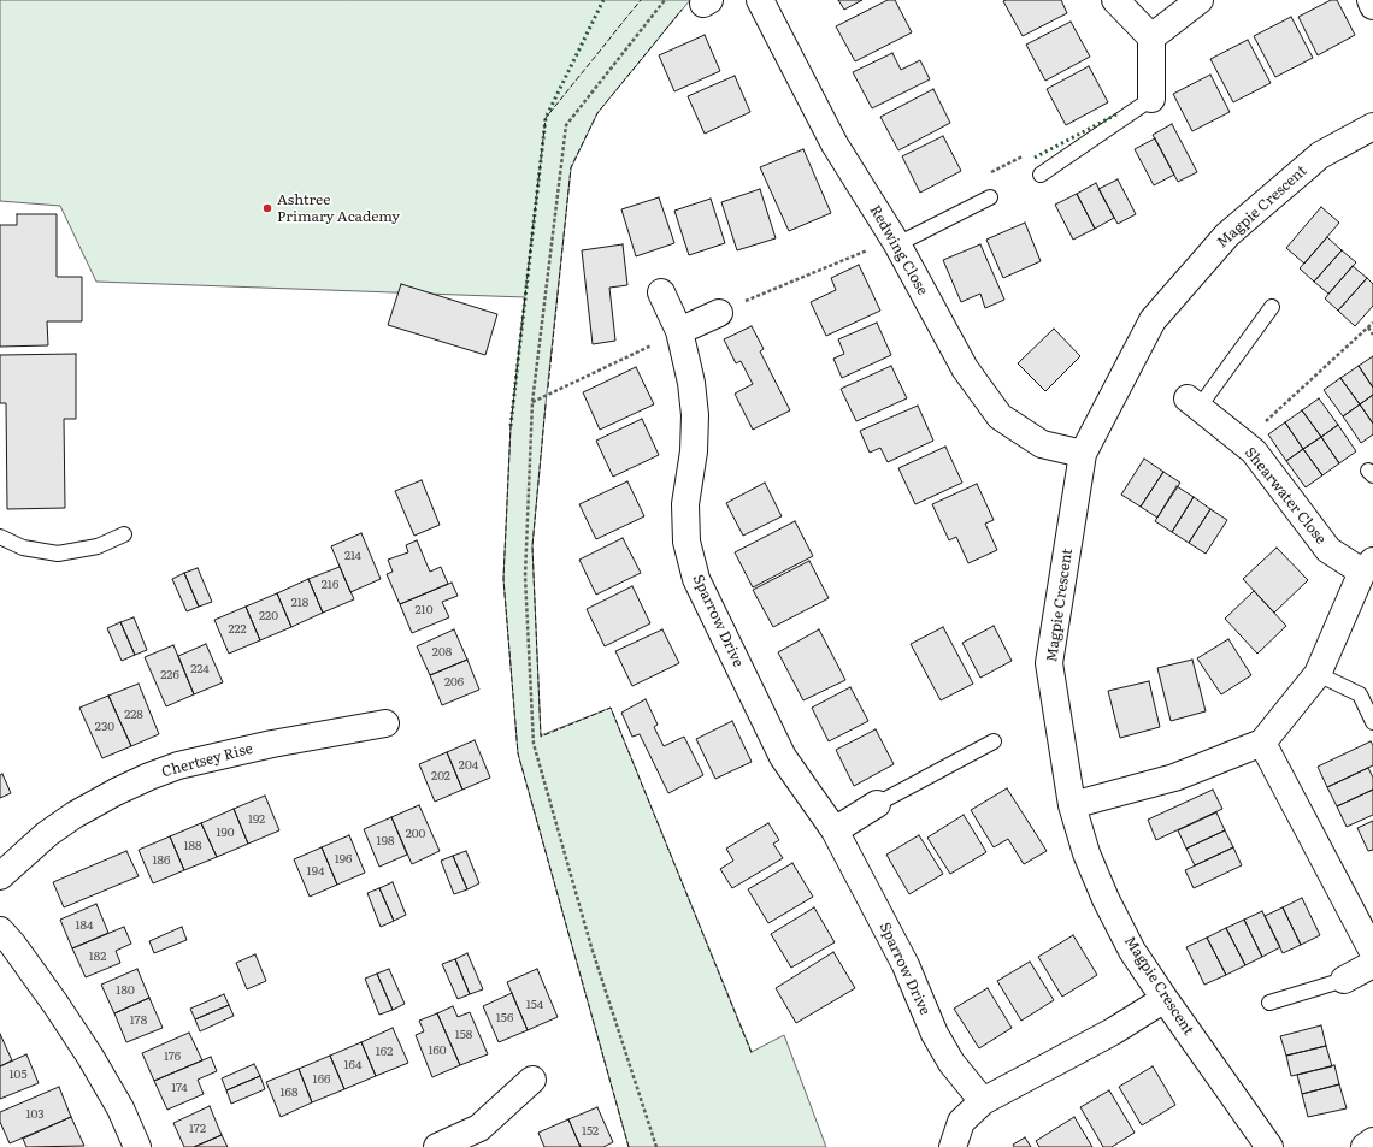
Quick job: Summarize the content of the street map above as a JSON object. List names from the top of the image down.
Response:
{
  "streets": {
    "street": [
      "Magpie Crescent",
      "Redwing Close",
      "Shearwater Close",
      "Sparrow Drive",
      "Chertsey Rise"
    ]
  },
  "crossings": [
    ["Magpie Crescent", "Redwing Close"],
    ["Magpie Crescent", "Shearwater Close"]
  ],
  "places": ["Ashtree Primary Academy"],
  "house_numbers": [
    "214",
    "216",
    "218",
    "210",
    "220",
    "222",
    "208",
    "224",
    "226",
    "206",
    "228",
    "230",
    "204",
    "202",
    "192",
    "190",
    "200",
    "198",
    "188",
    "196",
    "186",
    "194",
    "184",
    "182",
    "180",
    "154",
    "156",
    "178",
    "158",
    "160",
    "162",
    "176",
    "164",
    "105",
    "166",
    "174",
    "168",
    "103",
    "172",
    "152"
  ]
}
